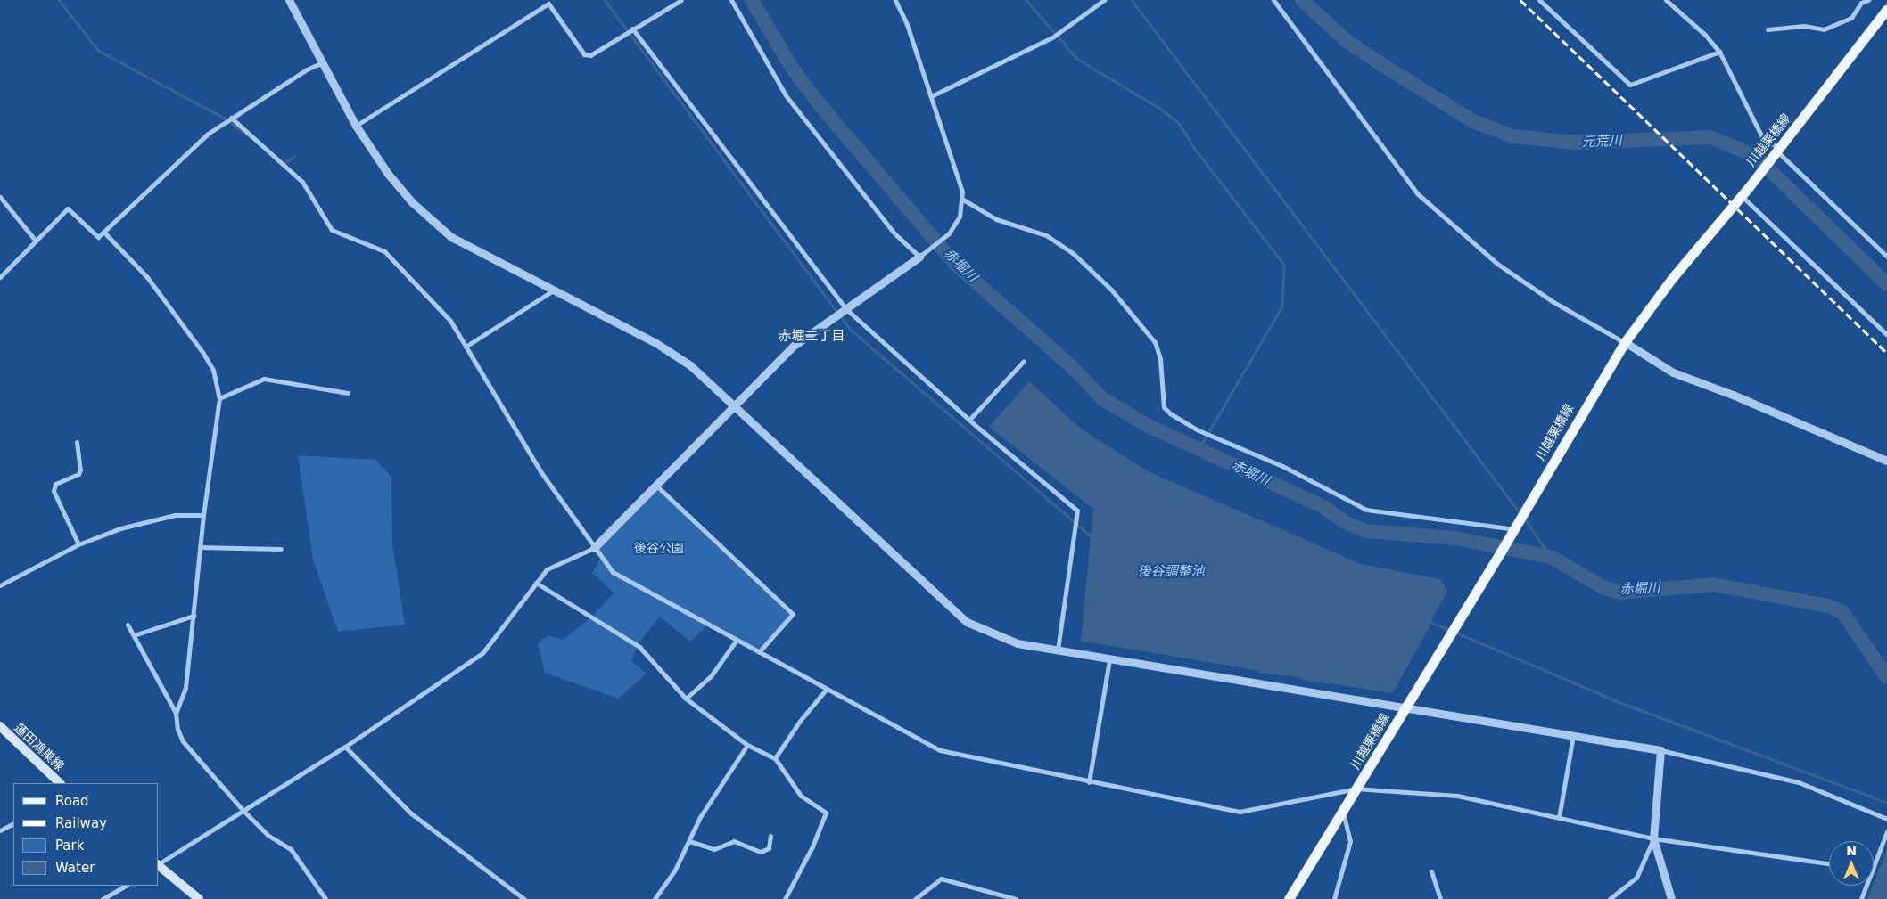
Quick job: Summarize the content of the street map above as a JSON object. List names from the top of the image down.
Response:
{
  "streets": {
    "main road": ["川越栗橋線", "蓮田鴻巣線"]
  },
  "districts": ["赤堀二丁目"],
  "water": ["元荒川", "赤堀川", "後谷調整池"],
  "parks": ["後谷公園"],
  "legend": [
    "Road",
    "Railway",
    "Park",
    "Water"
  ],
  "north": "top"
}
